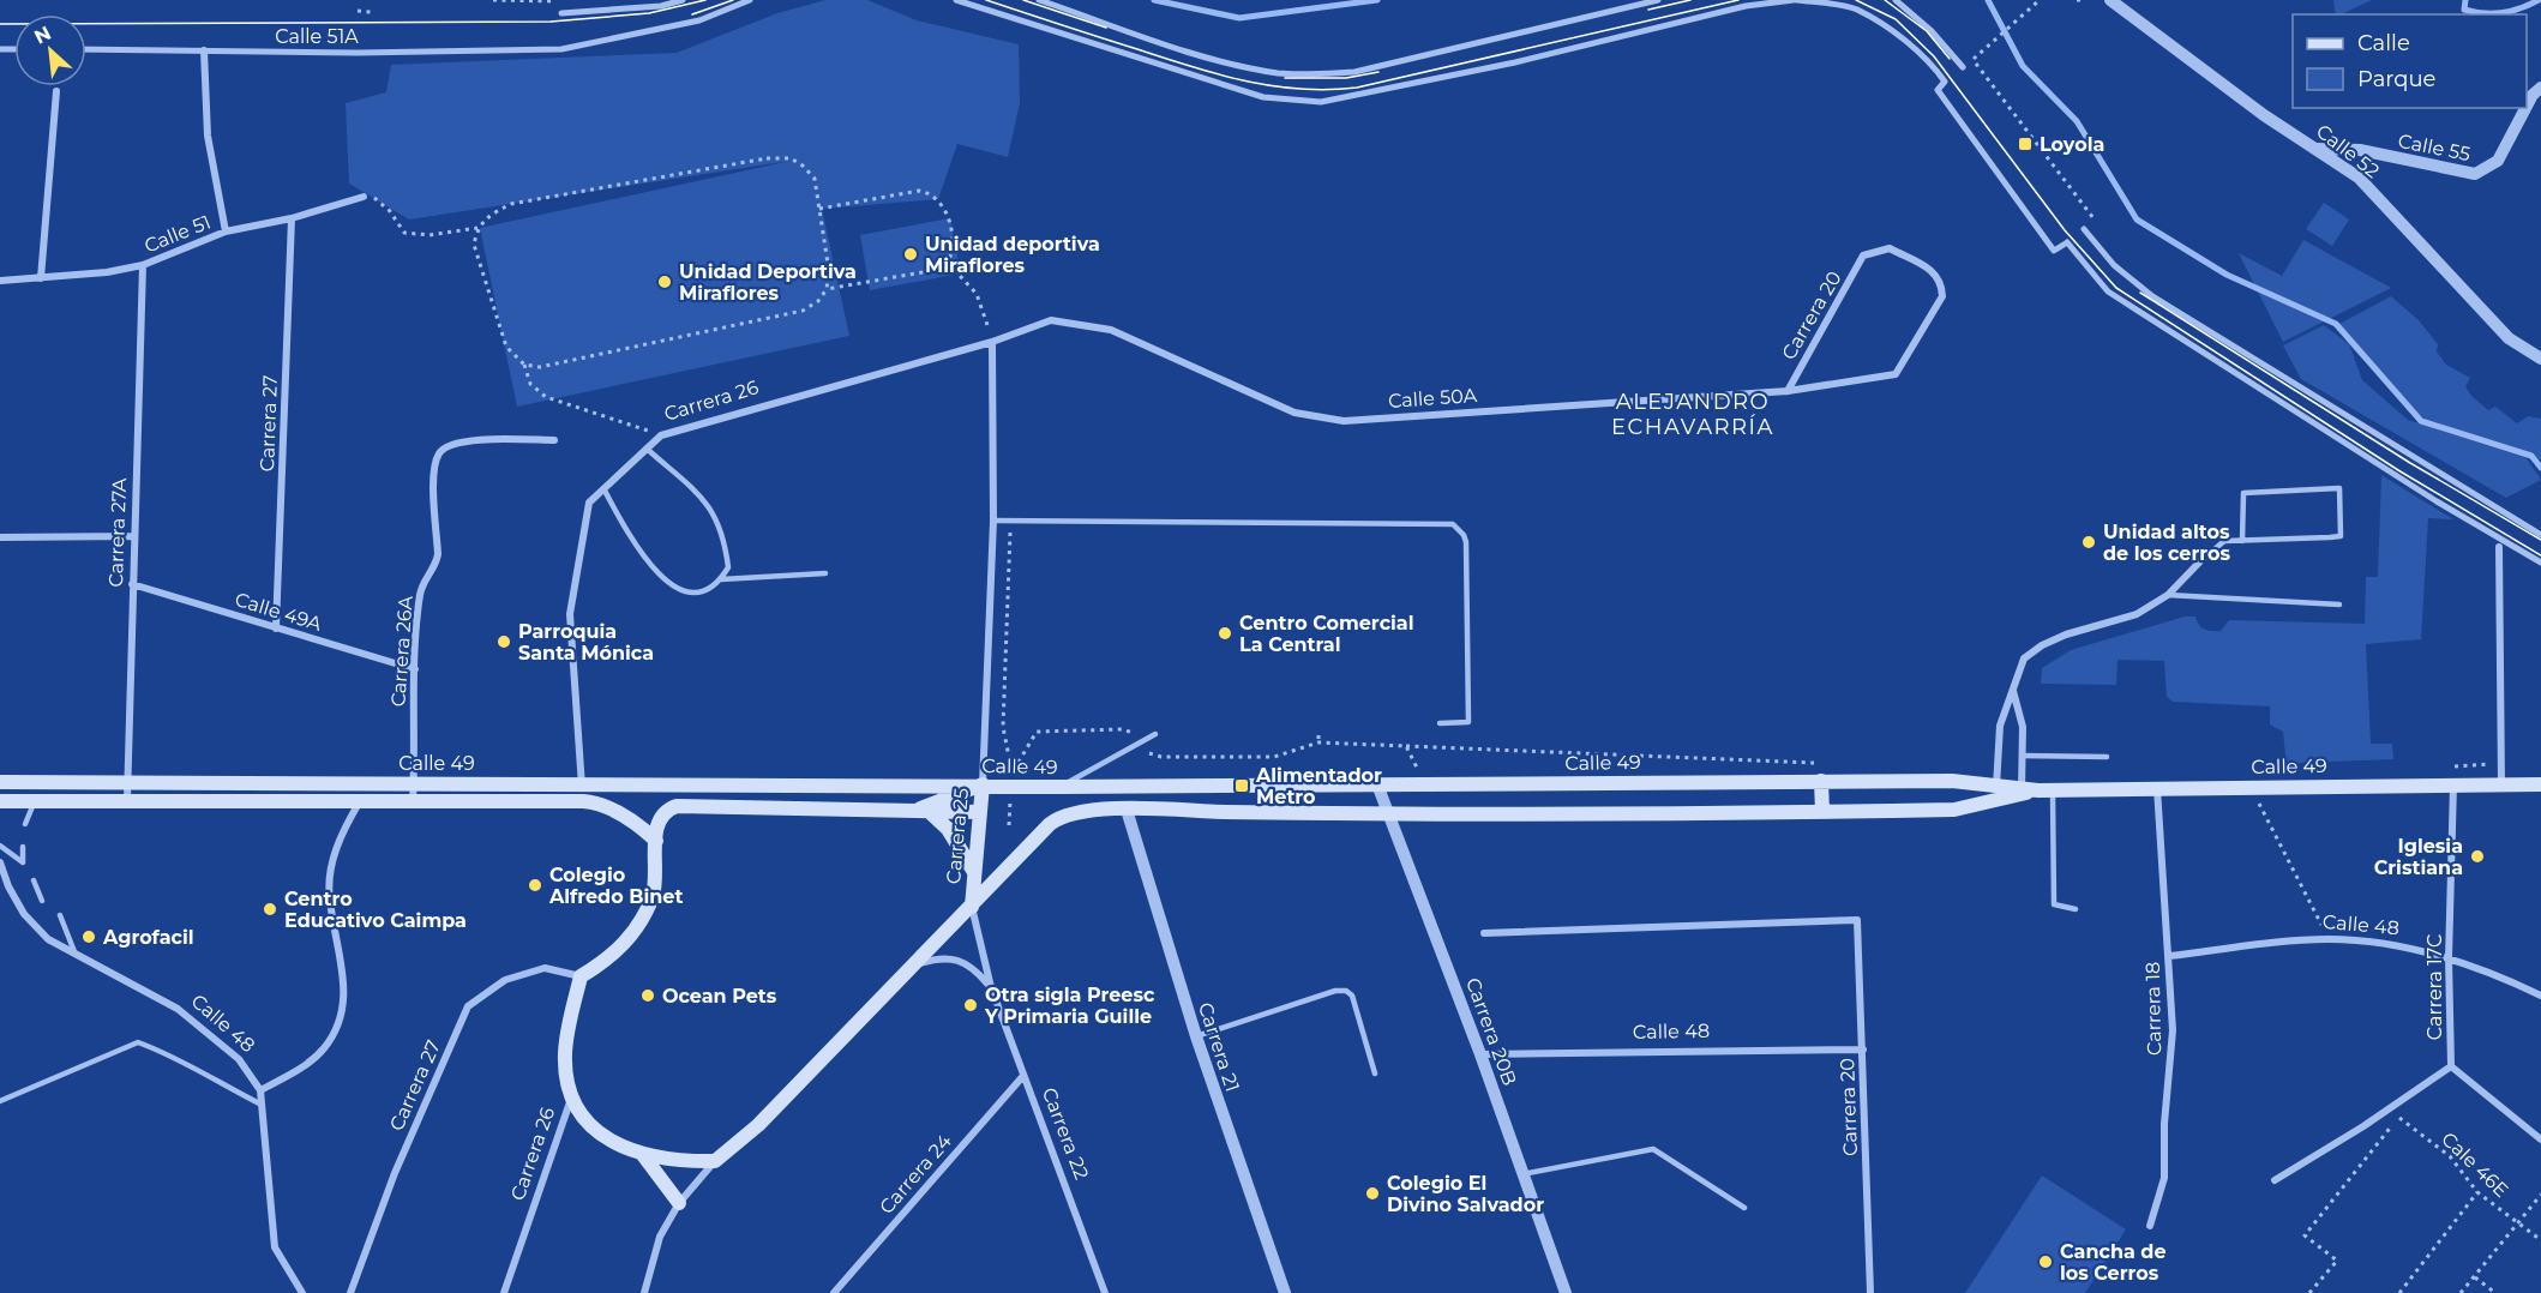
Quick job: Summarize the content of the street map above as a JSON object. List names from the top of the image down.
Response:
{
  "streets": {
    "main road": ["Carrera 26", "Calle 49", "Carrera 25"],
    "street": [
      "Calle 51A",
      "Calle 55",
      "Calle 52",
      "Calle 51",
      "Carrera 20",
      "Calle 50A",
      "Carrera 27",
      "Carrera 27A",
      "Calle 49A",
      "Carrera 26A",
      "Calle 48",
      "Carrera 17C",
      "Carrera 18",
      "Carrera 20B",
      "Carrera 21",
      "Carrera 22",
      "Carrera 24"
    ],
    "path": ["Cale 46E"]
  },
  "crossings": [
    ["Calle 55", "Calle 52"],
    ["Calle 51", "Carrera 27"],
    ["Calle 51", "Carrera 27A"],
    ["Carrera 20", "Calle 50A"],
    ["Carrera 20", "Calle 48"],
    ["Calle 50A", "Carrera 26"],
    ["Calle 50A", "Carrera 25"],
    ["Carrera 26", "Carrera 27"],
    ["Carrera 26", "Calle 49"],
    ["Carrera 26", "Carrera 25"],
    ["Carrera 27", "Calle 49A"],
    ["Carrera 27A", "Calle 49A"],
    ["Carrera 27A", "Calle 49"],
    ["Calle 49A", "Carrera 26A"],
    ["Carrera 26A", "Calle 49"],
    ["Calle 49", "Carrera 25"],
    ["Calle 49", "Carrera 17C"],
    ["Calle 49", "Carrera 18"],
    ["Calle 49", "Carrera 20B"],
    ["Calle 49", "Carrera 21"],
    ["Calle 49", "Carrera 22"],
    ["Carrera 25", "Carrera 22"],
    ["Calle 48", "Carrera 17C"],
    ["Calle 48", "Carrera 18"],
    ["Calle 48", "Carrera 20B"],
    ["Carrera 22", "Carrera 24"]
  ],
  "districts": ["ALEJANDRO ECHAVARRÍA"],
  "places": {
    "transit": ["Loyola", "Alimentador Metro"],
    "other": [
      "Unidad deportiva Miraflores",
      "Unidad Deportiva Miraflores",
      "Unidad altos de los cerros",
      "Centro Comercial La Central",
      "Parroquia Santa Mónica",
      "Iglesia Cristiana",
      "Colegio Alfredo Binet",
      "Centro Educativo Caimpa",
      "Agrofacil",
      "Ocean Pets",
      "Otra sigla Preesc Y Primaria Guille",
      "Colegio El Divino Salvador",
      "Cancha de los Cerros"
    ]
  },
  "legend": ["Calle", "Parque"],
  "north": "top left"
}
